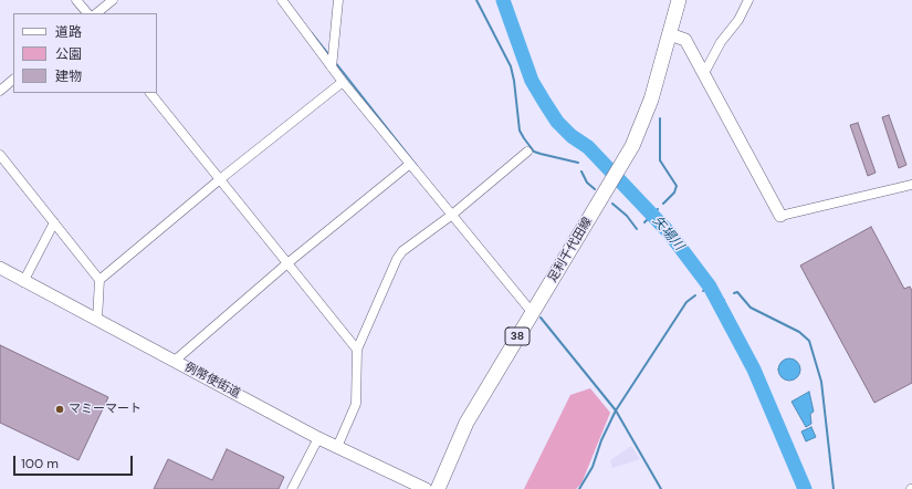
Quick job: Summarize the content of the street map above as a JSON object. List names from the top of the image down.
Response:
{
  "streets": {
    "main road": ["足利千代田線", "38", "例幣使街道"]
  },
  "water": ["矢場川"],
  "places": ["マミーマート"],
  "legend": ["道路", "公園", "建物"],
  "scale_bar": "100 m"
}
